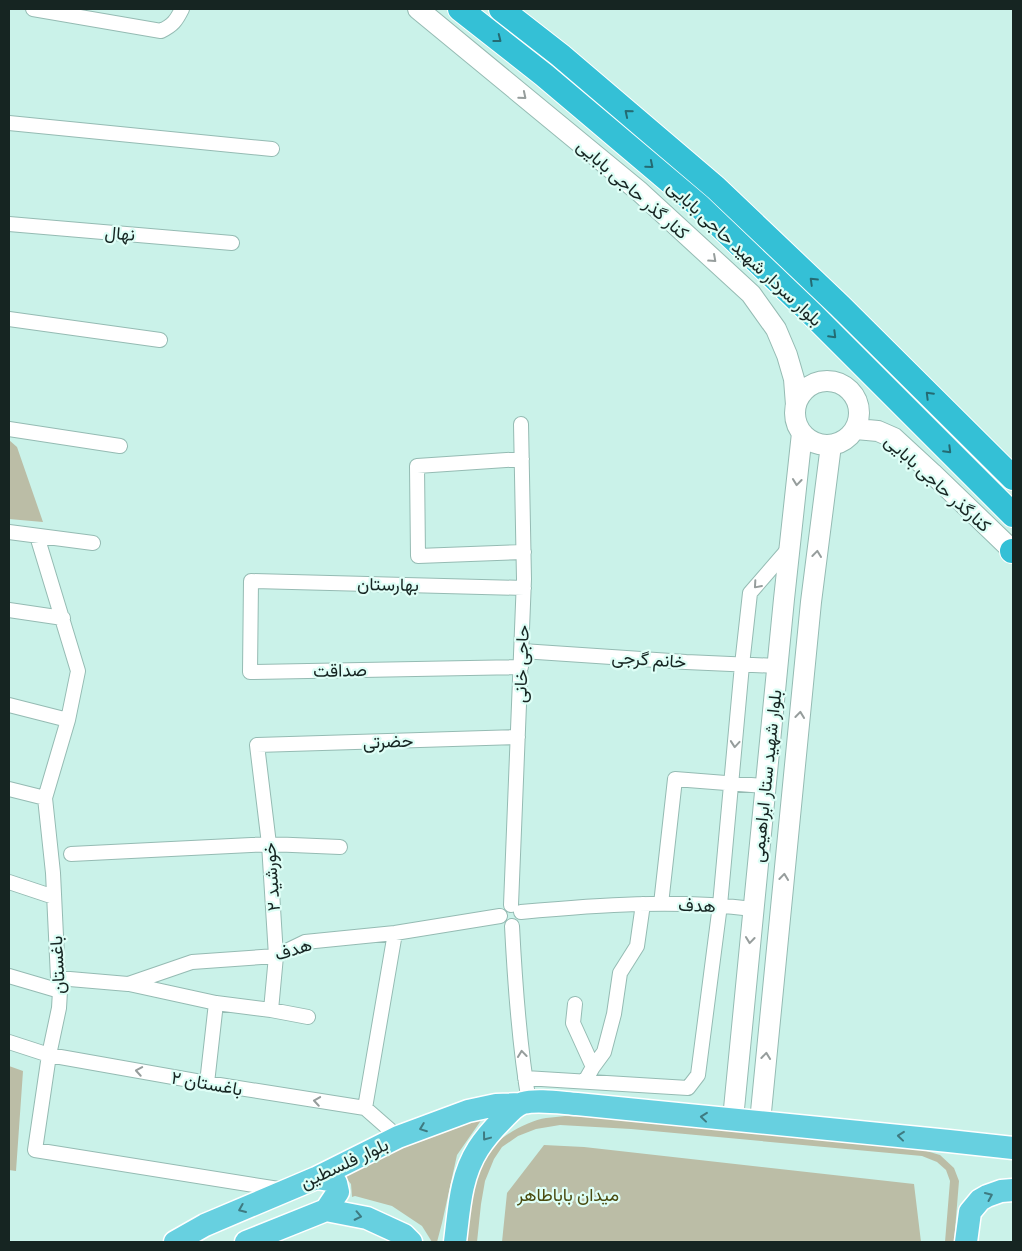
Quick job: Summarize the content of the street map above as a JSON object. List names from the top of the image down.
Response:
{
  "streets": {
    "highway": ["بلوار سردار شهید حاجی بابایی"],
    "main road": [
      "کنار گذر حاجی بابایی",
      "کنارگذر حاجی بابایی",
      "بلوار شهید ستار ابراهیمی",
      "بلوار فلسطین"
    ],
    "street": [
      "نهال",
      "بهارستان",
      "خانم گرجی",
      "حاجی خانی",
      "صداقت",
      "حضرتی",
      "خورشید ۲",
      "هدف",
      "باغستان",
      "باغستان ۲"
    ]
  },
  "crossings": [
    ["کنار گذر حاجی بابایی", "کنارگذر حاجی بابایی"],
    ["کنار گذر حاجی بابایی", "بلوار شهید ستار ابراهیمی"],
    ["کنارگذر حاجی بابایی", "بلوار شهید ستار ابراهیمی"],
    ["بهارستان", "حاجی خانی"],
    ["بهارستان", "صداقت"],
    ["خانم گرجی", "حاجی خانی"],
    ["خانم گرجی", "بلوار شهید ستار ابراهیمی"],
    ["حاجی خانی", "صداقت"],
    ["حاجی خانی", "حضرتی"],
    ["حاجی خانی", "هدف"],
    ["حضرتی", "خورشید ۲"],
    ["بلوار شهید ستار ابراهیمی", "هدف"],
    ["خورشید ۲", "هدف"],
    ["هدف", "باغستان"],
    ["باغستان", "باغستان ۲"],
    ["باغستان", "بلوار فلسطین"]
  ],
  "one_way": ["کنار گذر حاجی بابایی"],
  "parks": ["میدان باباطاهر"]
}
